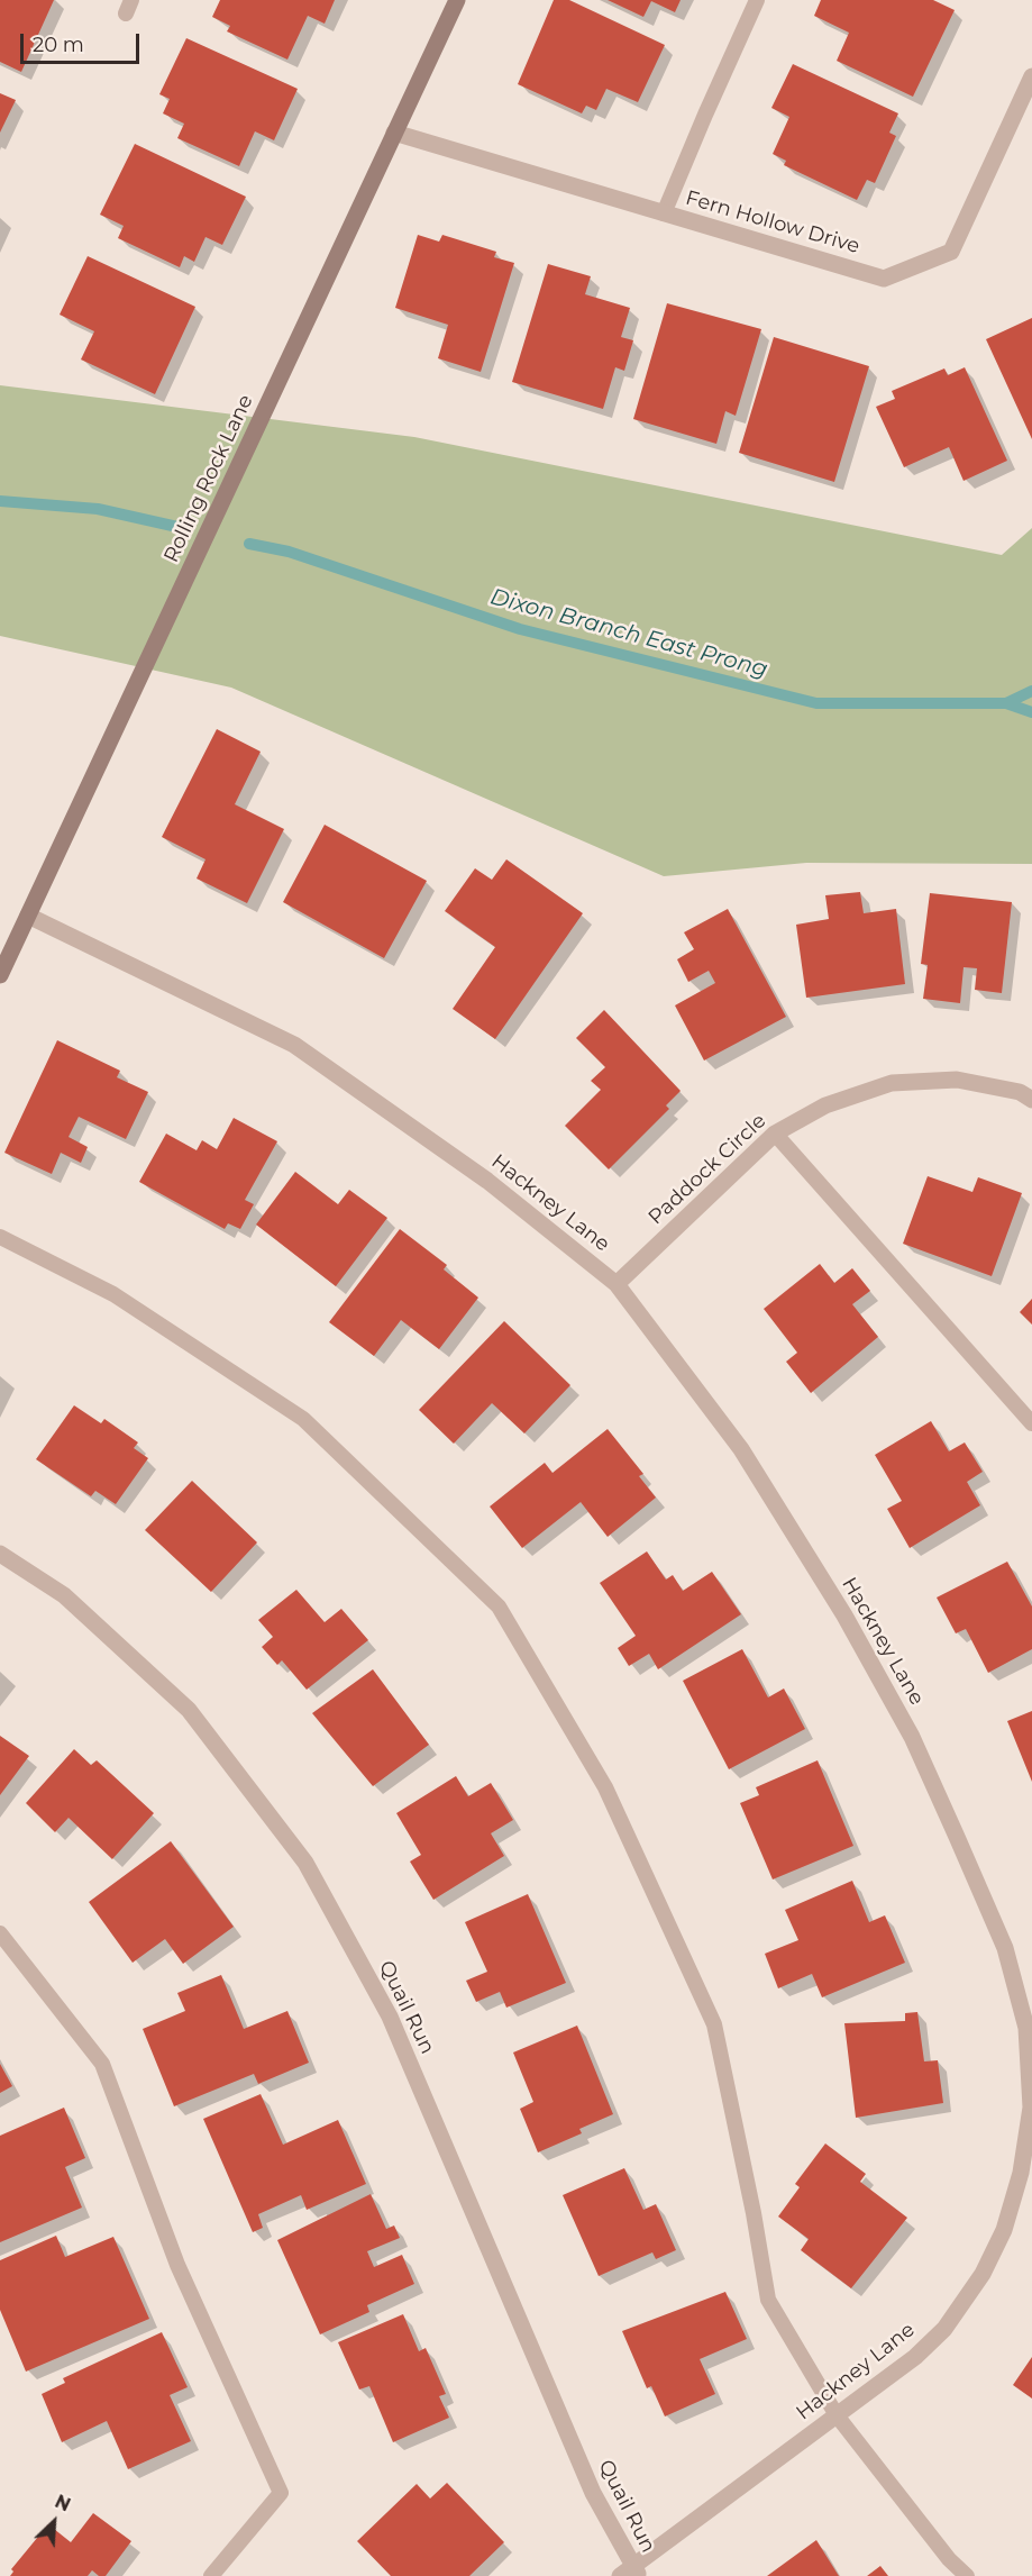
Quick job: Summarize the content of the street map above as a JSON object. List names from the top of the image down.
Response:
{
  "streets": {
    "street": [
      "Fern Hollow Drive",
      "Rolling Rock Lane",
      "Paddock Circle",
      "Hackney Lane",
      "Quail Run"
    ]
  },
  "crossings": [
    ["Fern Hollow Drive", "Rolling Rock Lane"],
    ["Rolling Rock Lane", "Hackney Lane"],
    ["Paddock Circle", "Hackney Lane"],
    ["Hackney Lane", "Quail Run"]
  ],
  "water": ["Dixon Branch East Prong"],
  "scale_bar": "20 m",
  "north": "top right"
}
